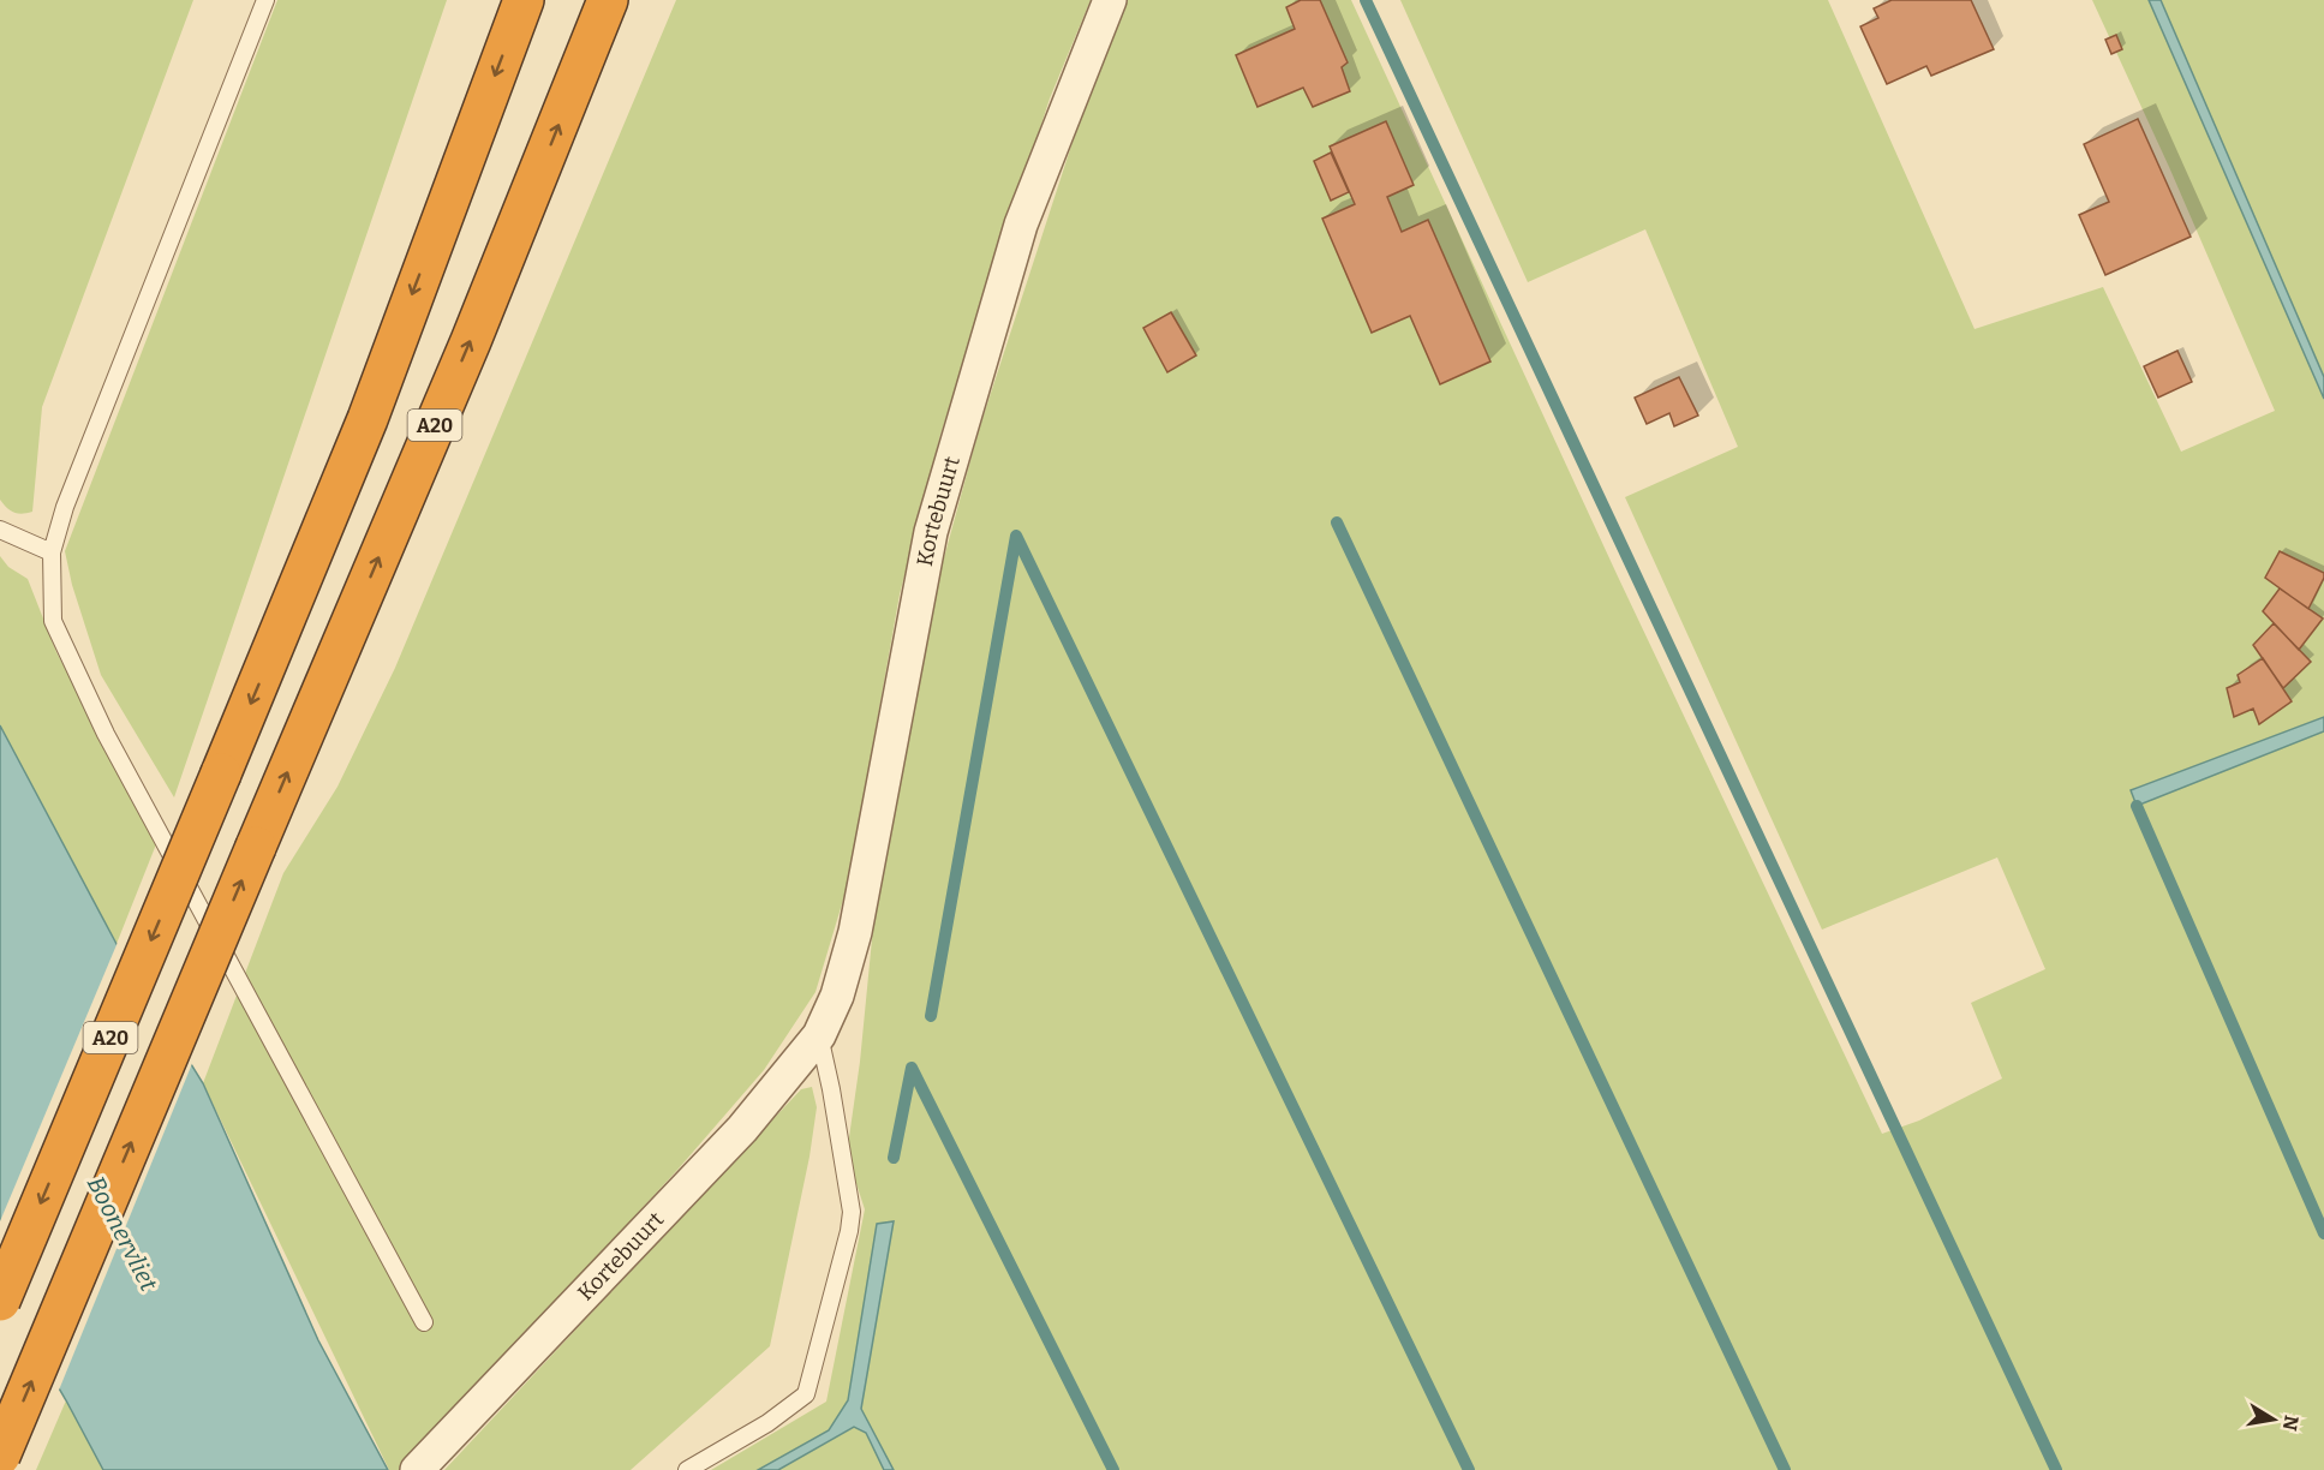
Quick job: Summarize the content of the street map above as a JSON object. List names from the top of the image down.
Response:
{
  "streets": {
    "highway": ["A20"],
    "street": ["Kortebuurt"]
  },
  "water": ["Boonervliet"],
  "north": "right"
}
